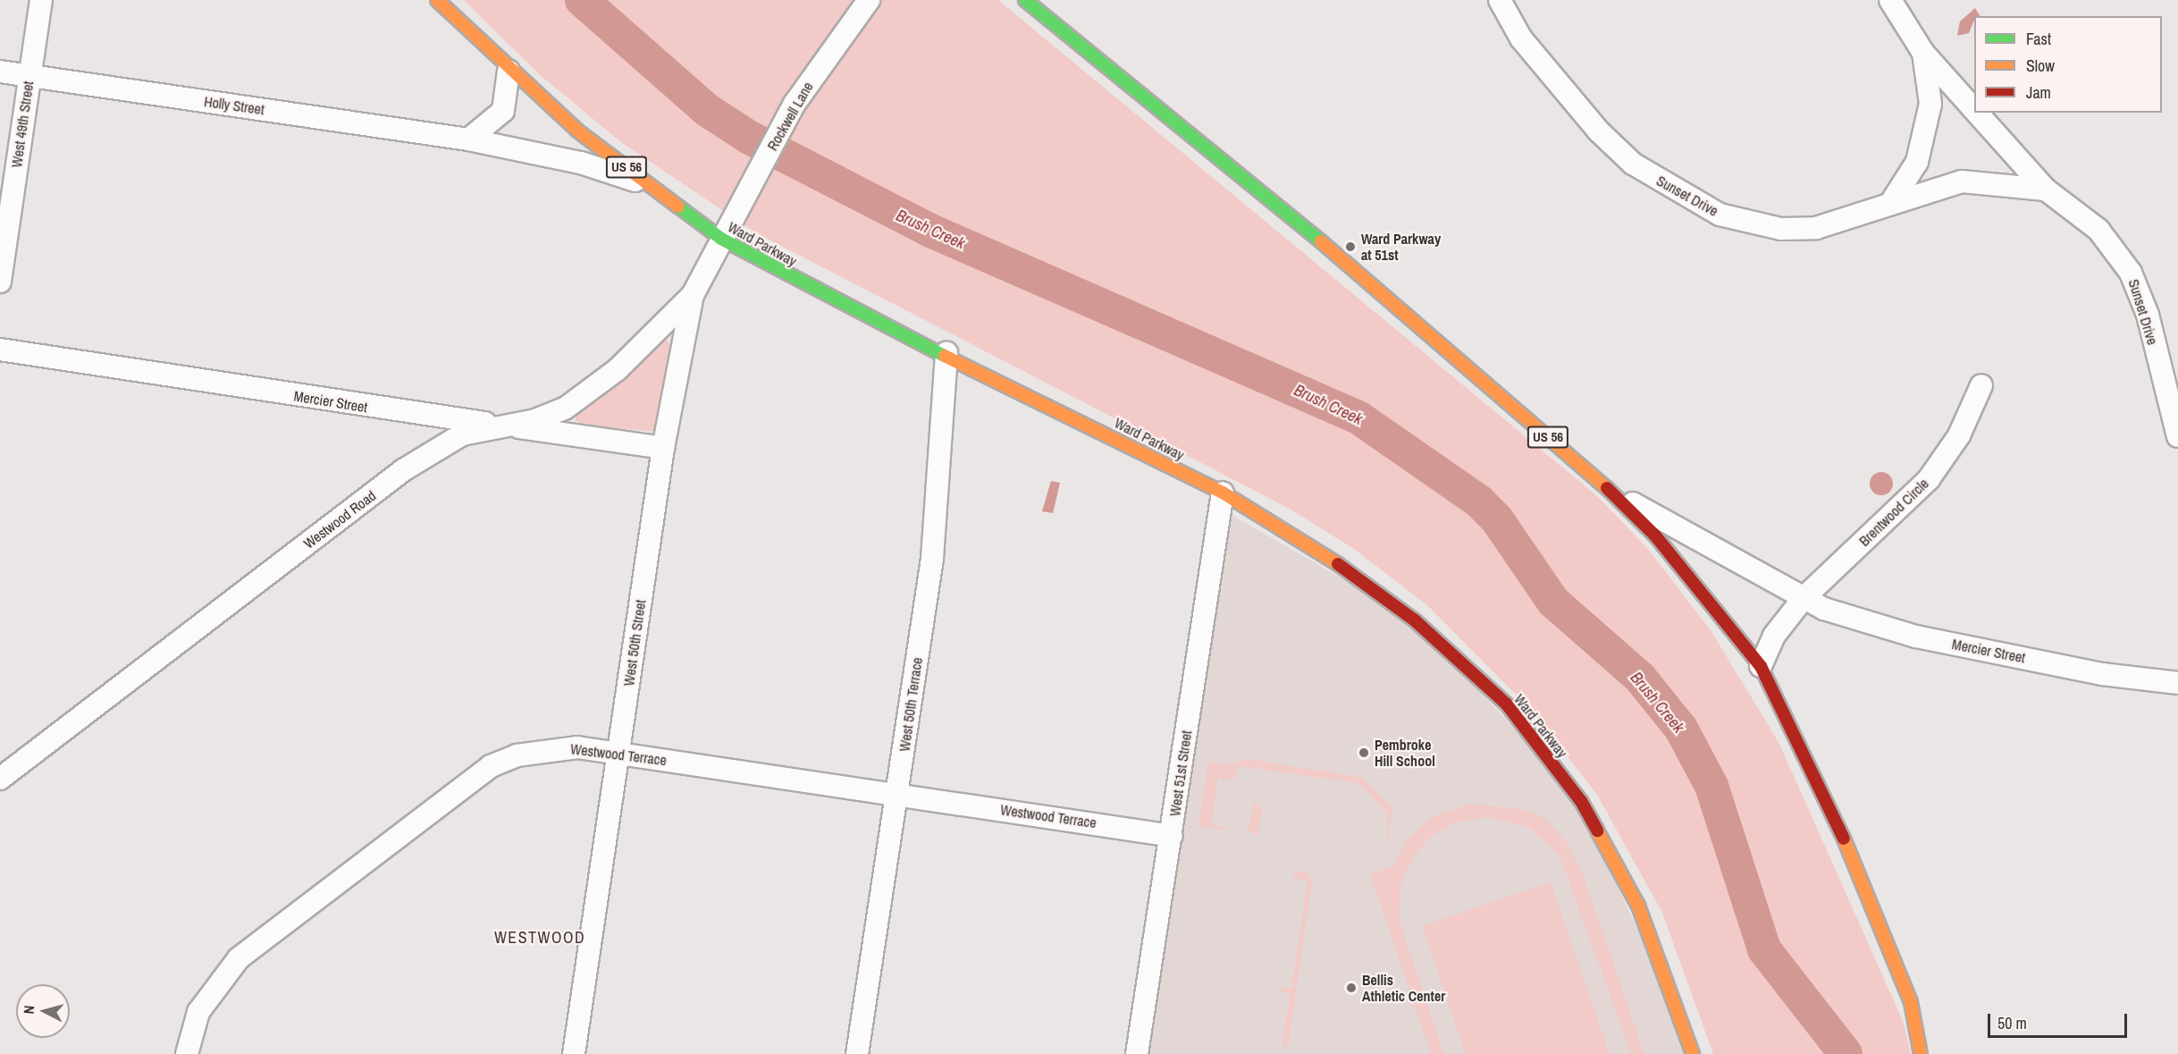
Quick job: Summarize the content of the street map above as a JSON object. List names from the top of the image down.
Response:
{
  "streets": {
    "highway": ["US 56", "Ward Parkway"],
    "street": [
      "Holly Street",
      "Rockwell Lane",
      "West 49th Street",
      "Sunset Drive",
      "Mercier Street",
      "Brentwood Circle",
      "Westwood Road",
      "West 50th Street",
      "West 50th Terrace",
      "Westwood Terrace",
      "West 51st Street"
    ]
  },
  "crossings": [
    ["Holly Street", "West 49th Street"],
    ["Holly Street", "Ward Parkway"],
    ["Rockwell Lane", "Ward Parkway"],
    ["Rockwell Lane", "West 50th Street"],
    ["US 56", "Mercier Street"],
    ["Ward Parkway", "West 50th Street"],
    ["Ward Parkway", "West 50th Terrace"],
    ["Ward Parkway", "West 51st Street"],
    ["Mercier Street", "Brentwood Circle"],
    ["Mercier Street", "Westwood Road"],
    ["Mercier Street", "West 50th Street"],
    ["Westwood Road", "West 50th Street"],
    ["West 50th Street", "Westwood Terrace"],
    ["West 50th Terrace", "Westwood Terrace"],
    ["Westwood Terrace", "West 51st Street"]
  ],
  "districts": ["WESTWOOD"],
  "water": ["Brush Creek"],
  "places": ["Ward Parkway at 51st", "Pembroke Hill School", "Bellis Athletic Center"],
  "legend": ["Fast", "Slow", "Jam"],
  "scale_bar": "50 m",
  "north": "left"
}
